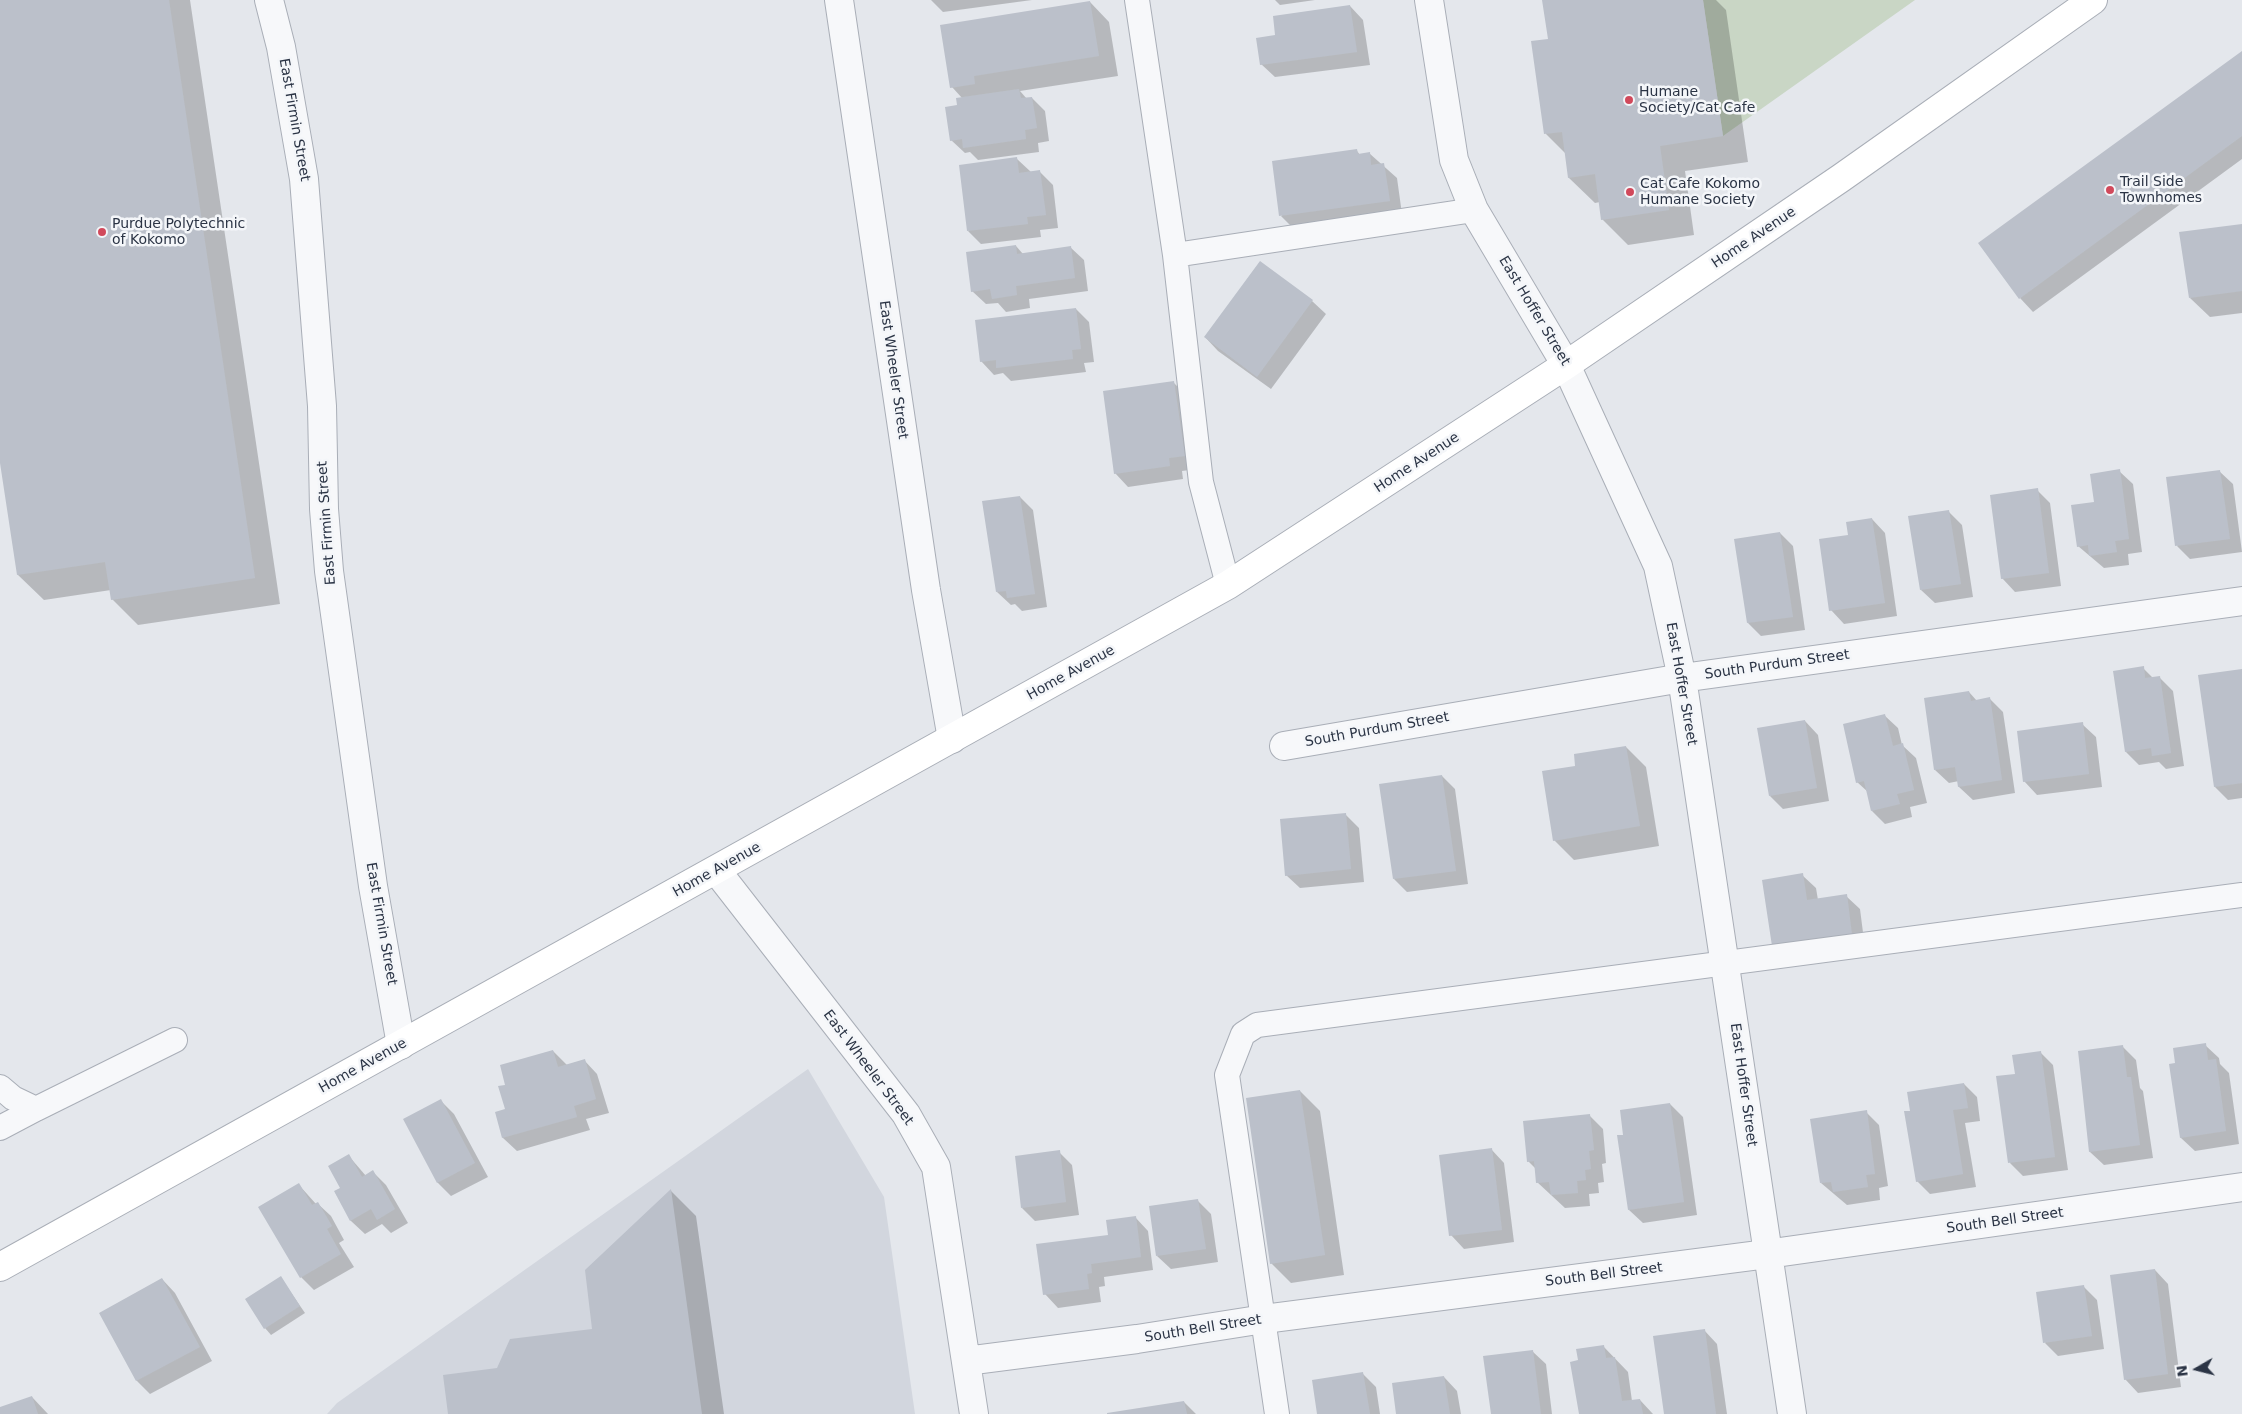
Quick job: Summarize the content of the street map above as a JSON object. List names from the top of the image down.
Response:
{
  "streets": {
    "main road": ["Home Avenue"],
    "street": [
      "East Firmin Street",
      "East Hoffer Street",
      "East Wheeler Street",
      "South Purdum Street",
      "South Bell Street"
    ]
  },
  "crossings": [
    ["East Firmin Street", "Home Avenue"],
    ["Home Avenue", "East Hoffer Street"],
    ["Home Avenue", "East Wheeler Street"],
    ["East Hoffer Street", "South Purdum Street"],
    ["East Hoffer Street", "South Bell Street"],
    ["East Wheeler Street", "South Bell Street"]
  ],
  "places": [
    "Humane Society/Cat Cafe",
    "Trail Side Townhomes",
    "Cat Cafe Kokomo Humane Society",
    "Purdue Polytechnic of Kokomo"
  ],
  "north": "left"
}
